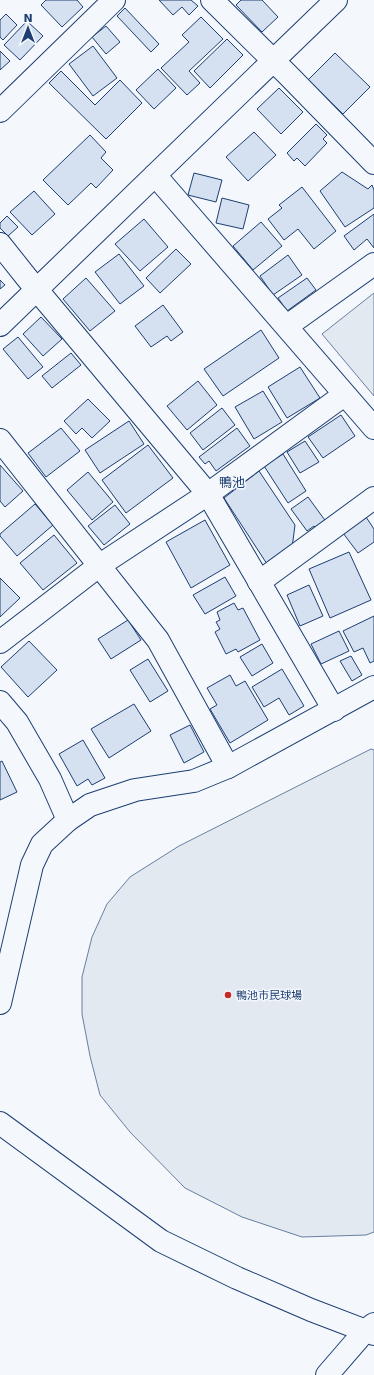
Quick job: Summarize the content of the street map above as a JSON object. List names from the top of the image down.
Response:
{
  "districts": ["鴨池"],
  "places": ["鴨池市民球場"],
  "north": "top"
}
